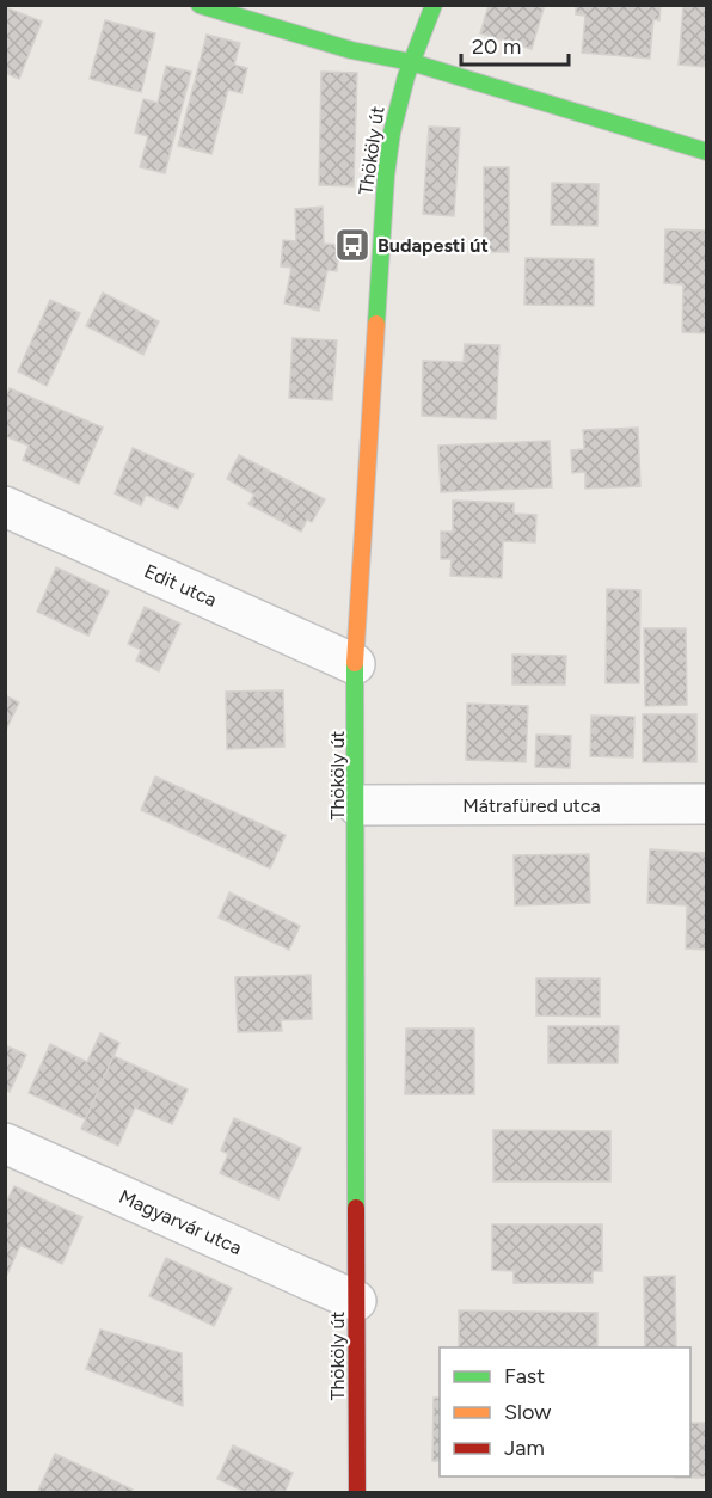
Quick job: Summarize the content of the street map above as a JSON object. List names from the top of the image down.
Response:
{
  "streets": {
    "street": [
      "Thököly út",
      "Edit utca",
      "Mátrafüred utca",
      "Magyarvár utca"
    ]
  },
  "crossings": [
    ["Thököly út", "Edit utca"],
    ["Thököly út", "Mátrafüred utca"],
    ["Thököly út", "Magyarvár utca"]
  ],
  "places": {
    "bus stop": ["Budapesti út"]
  },
  "legend": ["Fast", "Slow", "Jam"],
  "scale_bar": "20 m"
}
